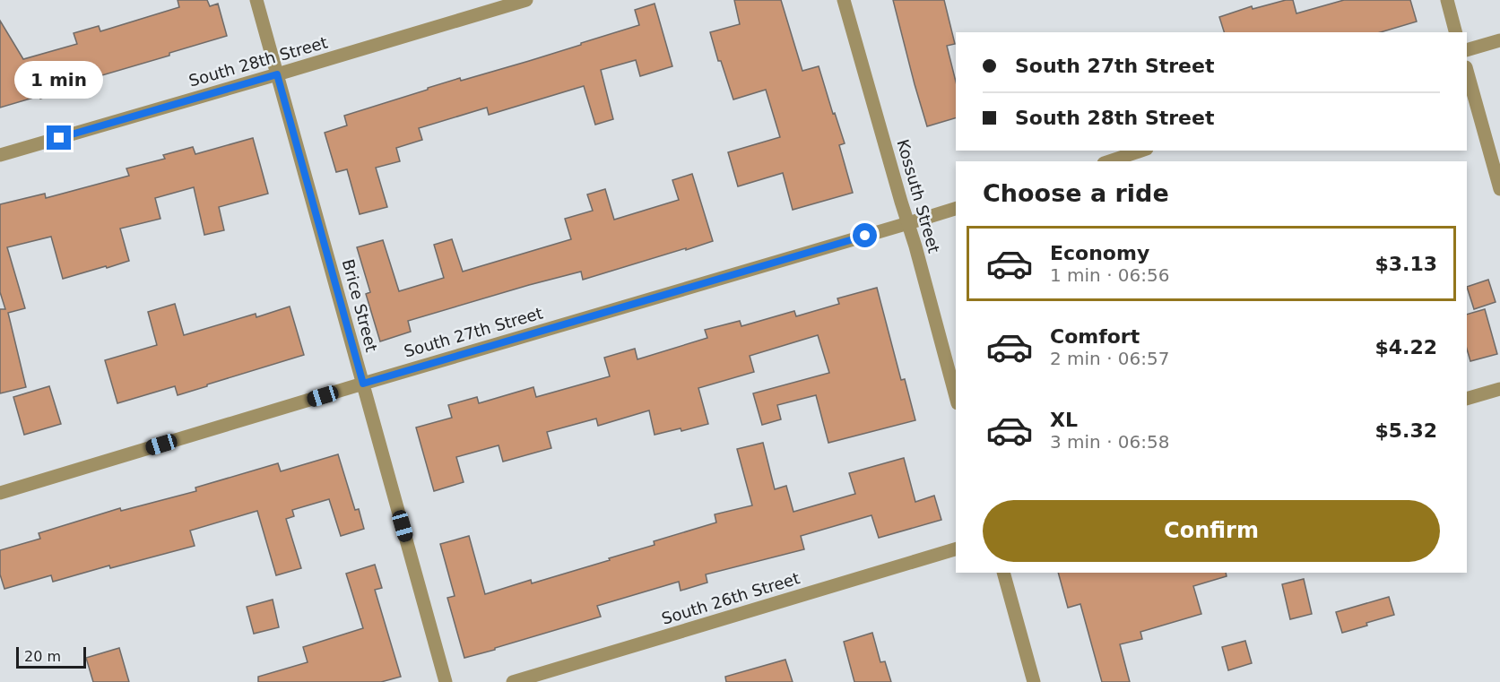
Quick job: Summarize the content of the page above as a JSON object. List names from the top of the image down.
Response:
{
  "streets": {
    "street": [
      "South 28th Street",
      "Kossuth Street",
      "Brice Street",
      "South 27th Street",
      "South 26th Street"
    ]
  },
  "crossings": [
    ["South 28th Street", "Brice Street"],
    ["Kossuth Street", "South 27th Street"],
    ["Brice Street", "South 27th Street"]
  ],
  "scale_bar": "20 m",
  "page": {
    "banner": ["South 27th Street", "South 28th Street"],
    "bubble": "1 min",
    "heading": "Choose a ride",
    "list": [
      {
        "name": "Economy",
        "note": "1 min · 06:56",
        "value": "$3.13"
      },
      {
        "name": "Comfort",
        "note": "2 min · 06:57",
        "value": "$4.22"
      },
      {
        "name": "XL",
        "note": "3 min · 06:58",
        "value": "$5.32"
      }
    ],
    "buttons": "Confirm",
    "scale": "20 m"
  }
}
